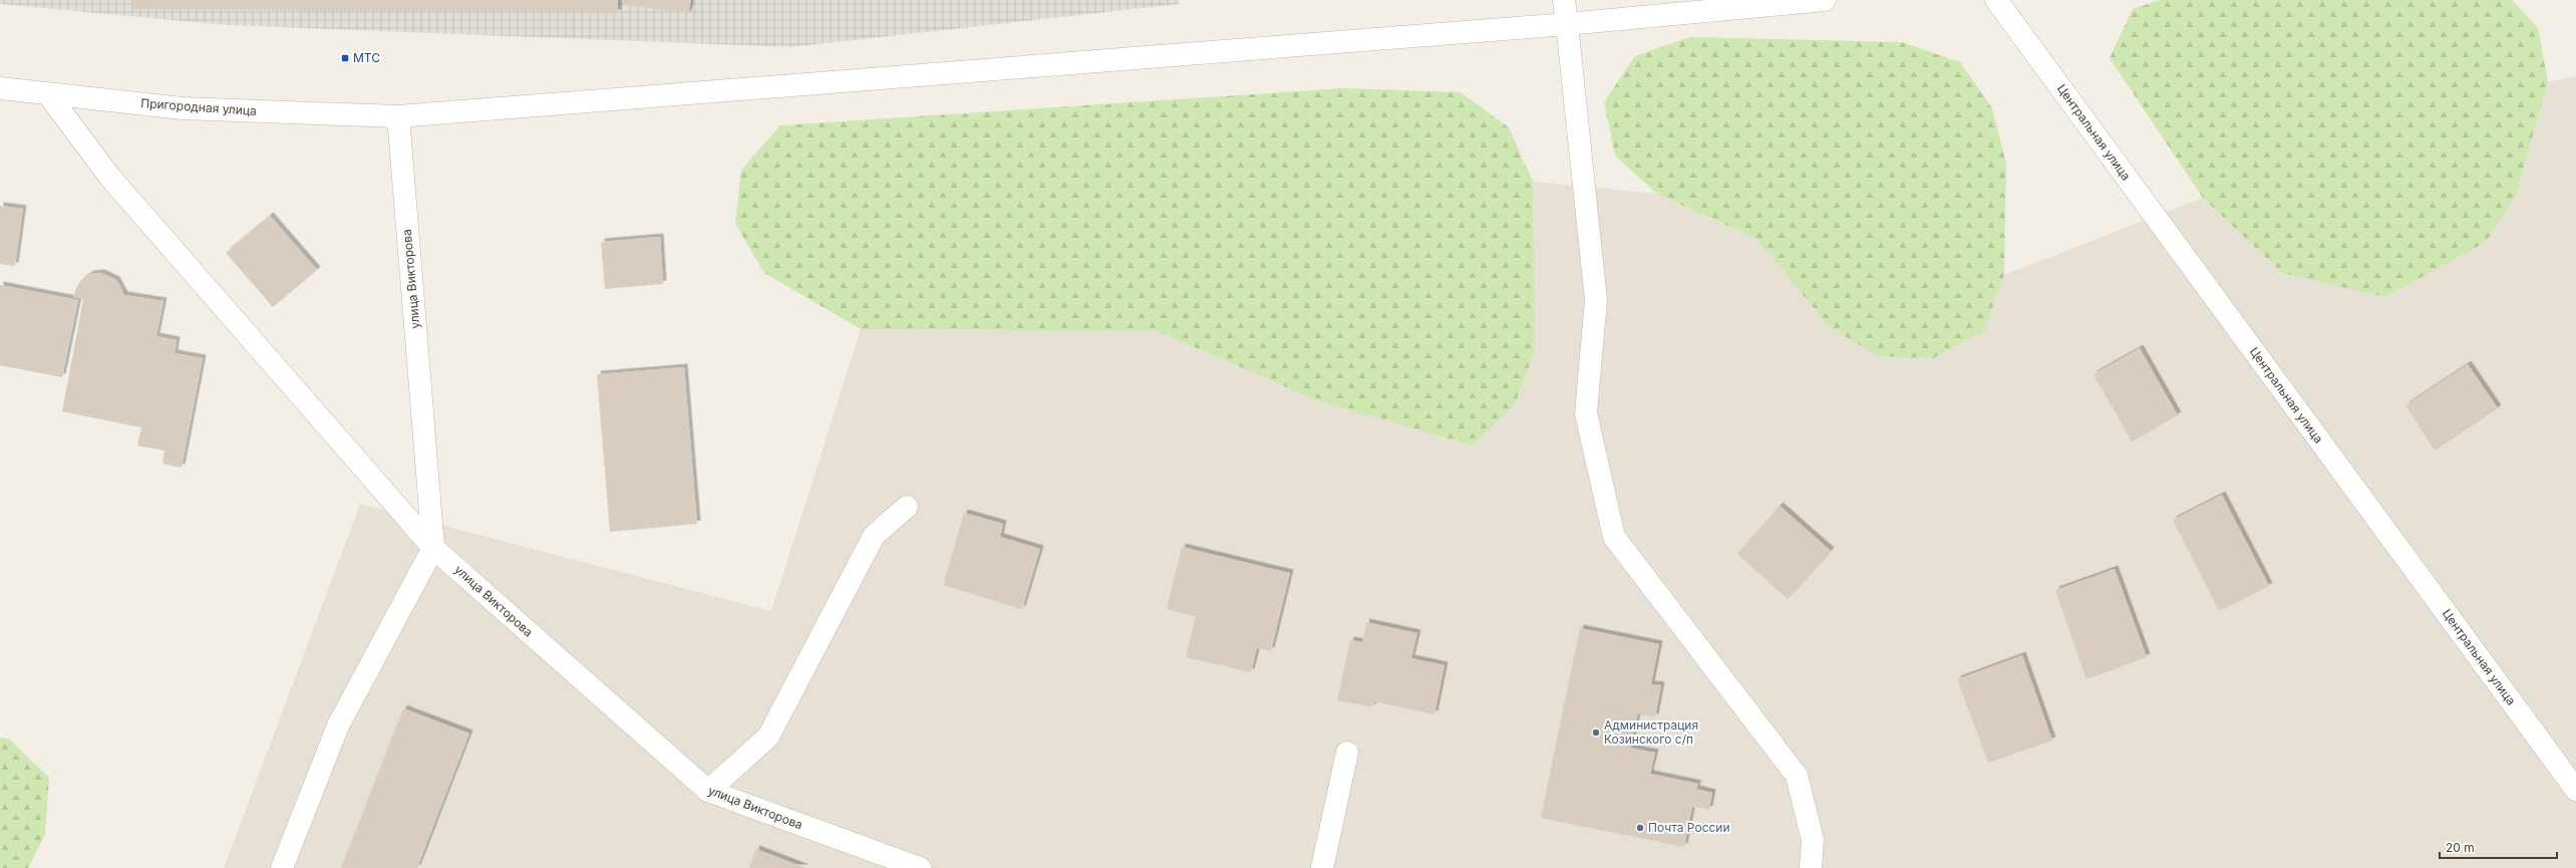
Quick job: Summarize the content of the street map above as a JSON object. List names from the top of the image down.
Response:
{
  "streets": {
    "street": ["Пригородная улица", "Центральная улица", "улица Викторова"]
  },
  "crossings": [
    ["Пригородная улица", "улица Викторова"]
  ],
  "places": {
    "transit": ["МТС"],
    "other": ["Администрация Козинского с/п", "Почта России"]
  },
  "scale_bar": "20 m"
}
